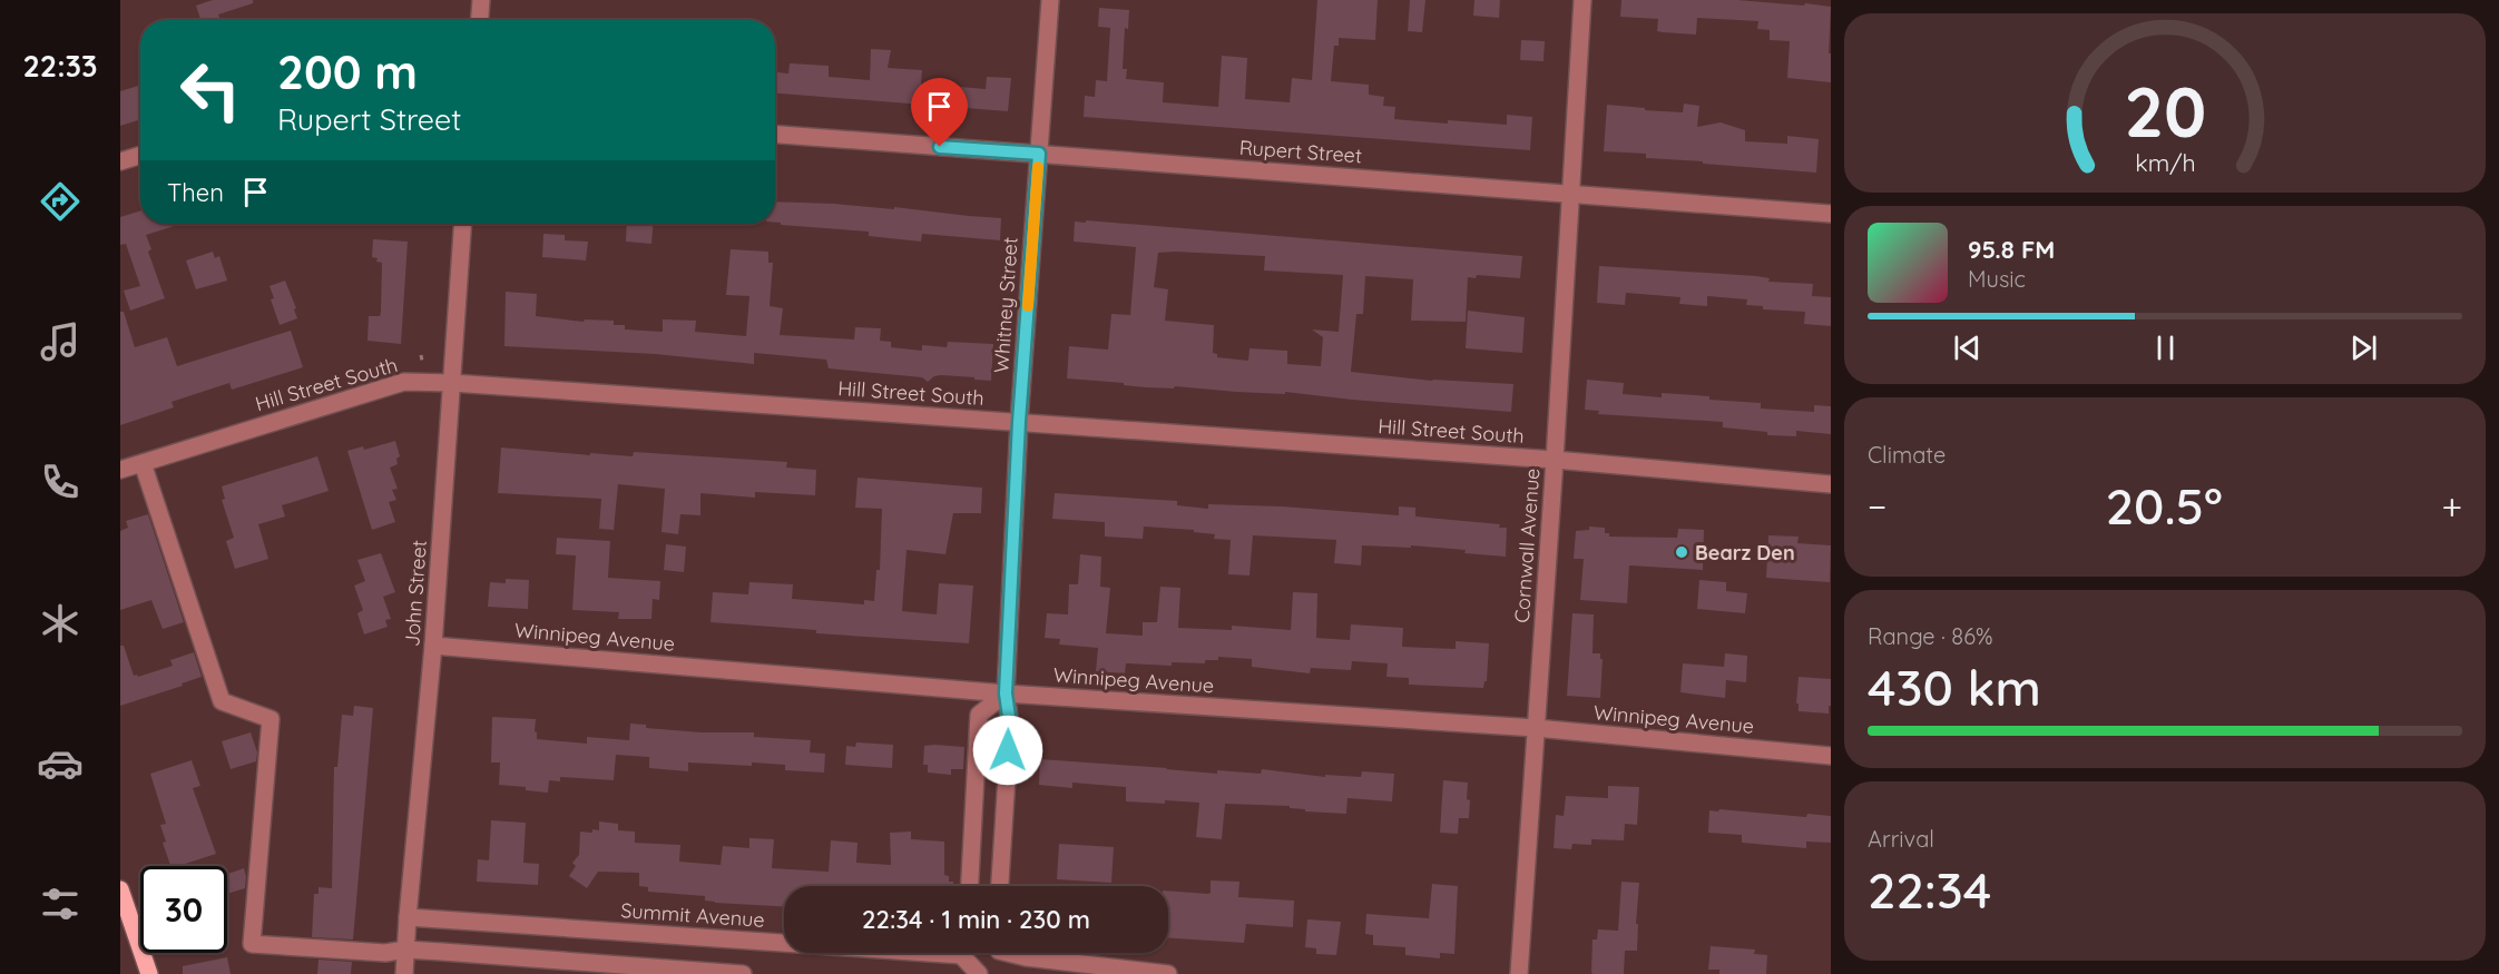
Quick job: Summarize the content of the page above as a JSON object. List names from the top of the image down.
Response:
{
  "streets": {
    "street": [
      "Rupert Street",
      "Whitney Street",
      "Hill Street South",
      "Cornwall Avenue",
      "John Street",
      "Winnipeg Avenue",
      "Summit Avenue"
    ]
  },
  "crossings": [
    ["Rupert Street", "Whitney Street"],
    ["Rupert Street", "Cornwall Avenue"],
    ["Whitney Street", "Hill Street South"],
    ["Whitney Street", "Winnipeg Avenue"],
    ["Hill Street South", "Cornwall Avenue"],
    ["Hill Street South", "John Street"],
    ["Cornwall Avenue", "Winnipeg Avenue"],
    ["John Street", "Winnipeg Avenue"],
    ["John Street", "Summit Avenue"]
  ],
  "places": ["Bearz Den"],
  "page": {
    "tabs": "22:33",
    "turn": ["200 m", "Rupert Street"],
    "then": "Then",
    "song": ["95.8 FM", "Music"],
    "tile": [
      "Climate",
      ["Range · 86%", "430 km"],
      ["Arrival", "22:34"]
    ],
    "heat": ["−", "20.5°", "+"],
    "limit": "30",
    "trip": "22:34 · 1 min · 230 m",
    "gauge": ["20", "km/h"]
  }
}
